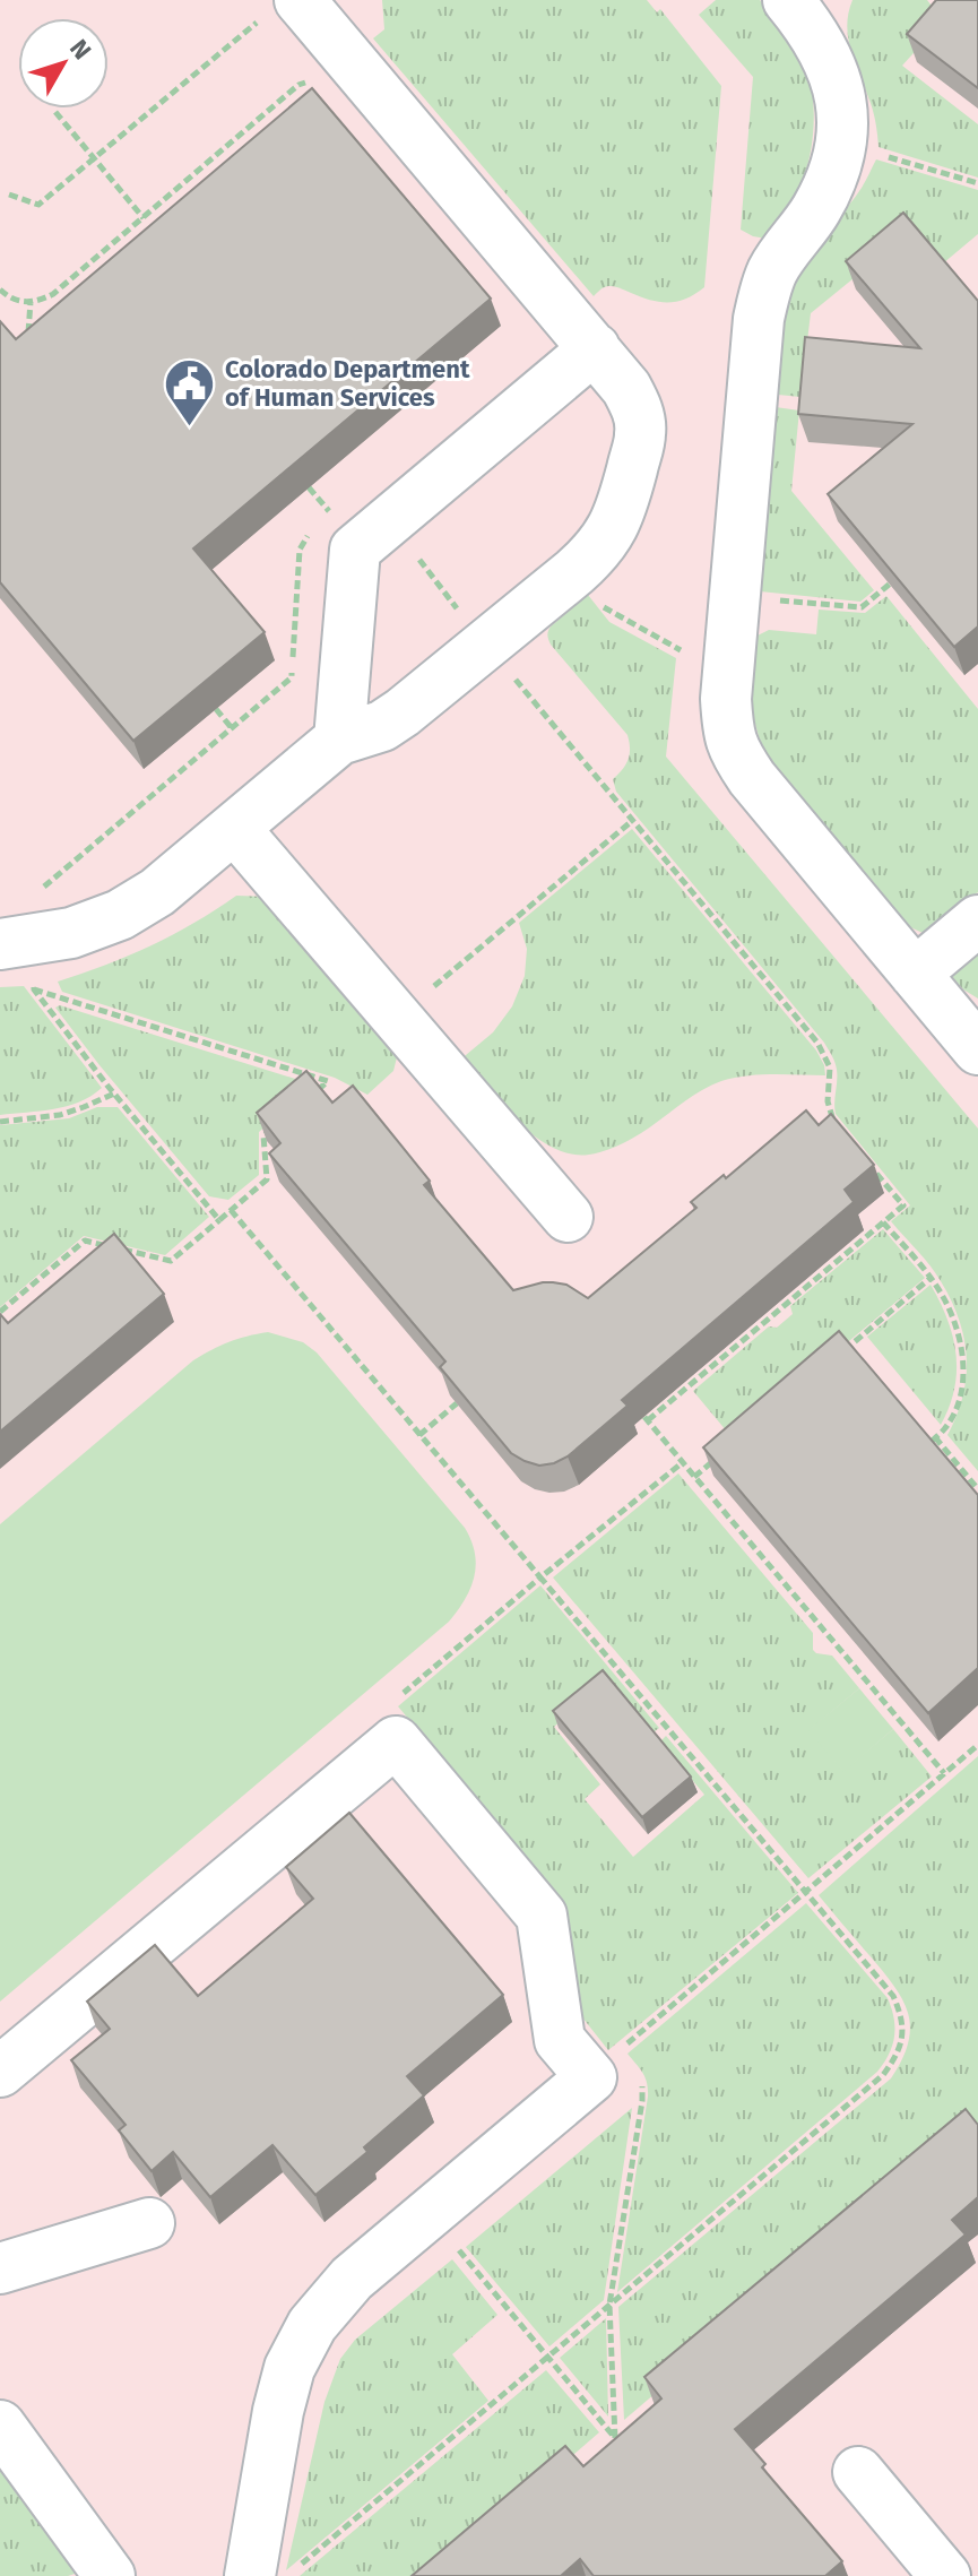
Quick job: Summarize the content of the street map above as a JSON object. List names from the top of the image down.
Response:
{
  "places": {
    "public building": ["Colorado Department of Human Services"]
  },
  "north": "top right"
}
